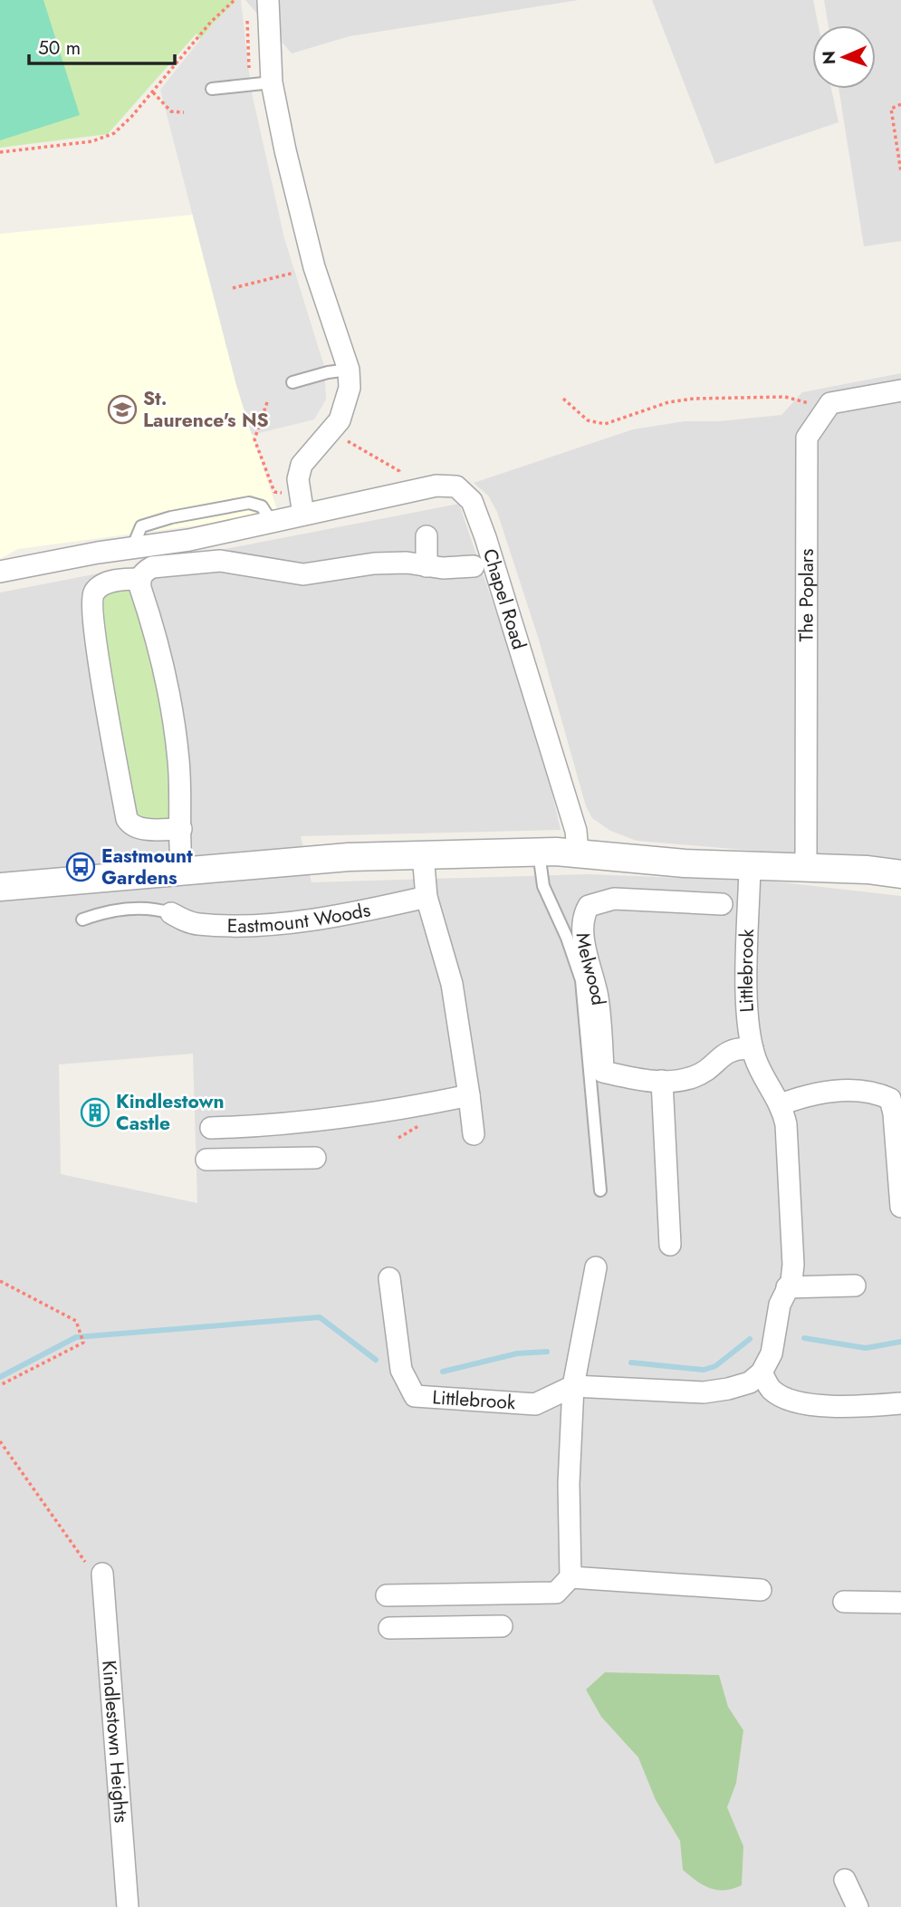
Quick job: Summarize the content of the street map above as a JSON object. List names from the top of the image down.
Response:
{
  "streets": {
    "street": [
      "The Poplars",
      "Chapel Road",
      "Eastmount Woods",
      "Melwood",
      "Littlebrook",
      "Kindlestown Heights"
    ]
  },
  "crossings": [
    ["Melwood", "Littlebrook"]
  ],
  "places": {
    "school or university": ["St. Laurence's NS"],
    "bus stop": ["Eastmount Gardens"],
    "building": ["Kindlestown Castle"]
  },
  "scale_bar": "50 m",
  "north": "left"
}
